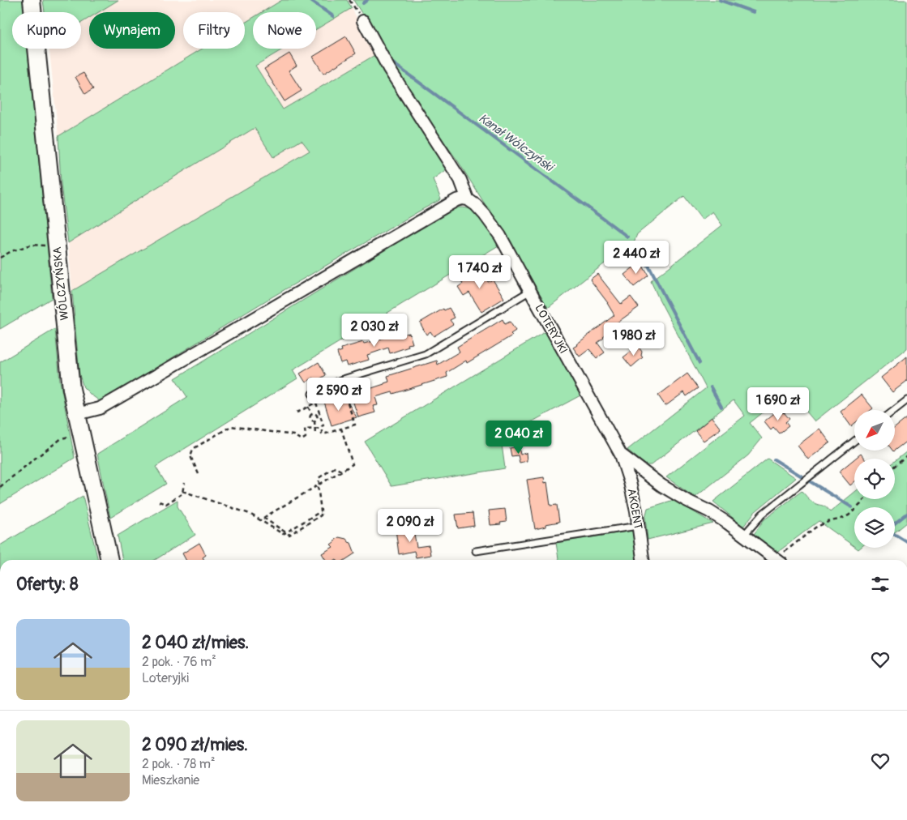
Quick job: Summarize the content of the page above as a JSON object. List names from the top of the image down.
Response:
{
  "streets": {
    "street": ["WÓLCZYŃSKA", "LOTERYJKI", "AKCENT"]
  },
  "crossings": [
    ["LOTERYJKI", "AKCENT"]
  ],
  "water": ["Kanał Wólczyński"],
  "north": "bottom left",
  "page": {
    "chip": [
      "Kupno",
      "Wynajem",
      "Filtry",
      "Nowe"
    ],
    "price": [
      "2 440 zł",
      "1 740 zł",
      "2 030 zł",
      "1 980 zł",
      "2 590 zł",
      "1 690 zł",
      "2 040 zł",
      "2 090 zł"
    ],
    "heading": "Oferty: 8",
    "list": [
      {
        "name": "2 040 zł/mies.",
        "note": "2 pok. · 76 m² · Loteryjki"
      },
      {
        "name": "2 090 zł/mies.",
        "note": "2 pok. · 78 m² · Mieszkanie"
      }
    ]
  }
}
